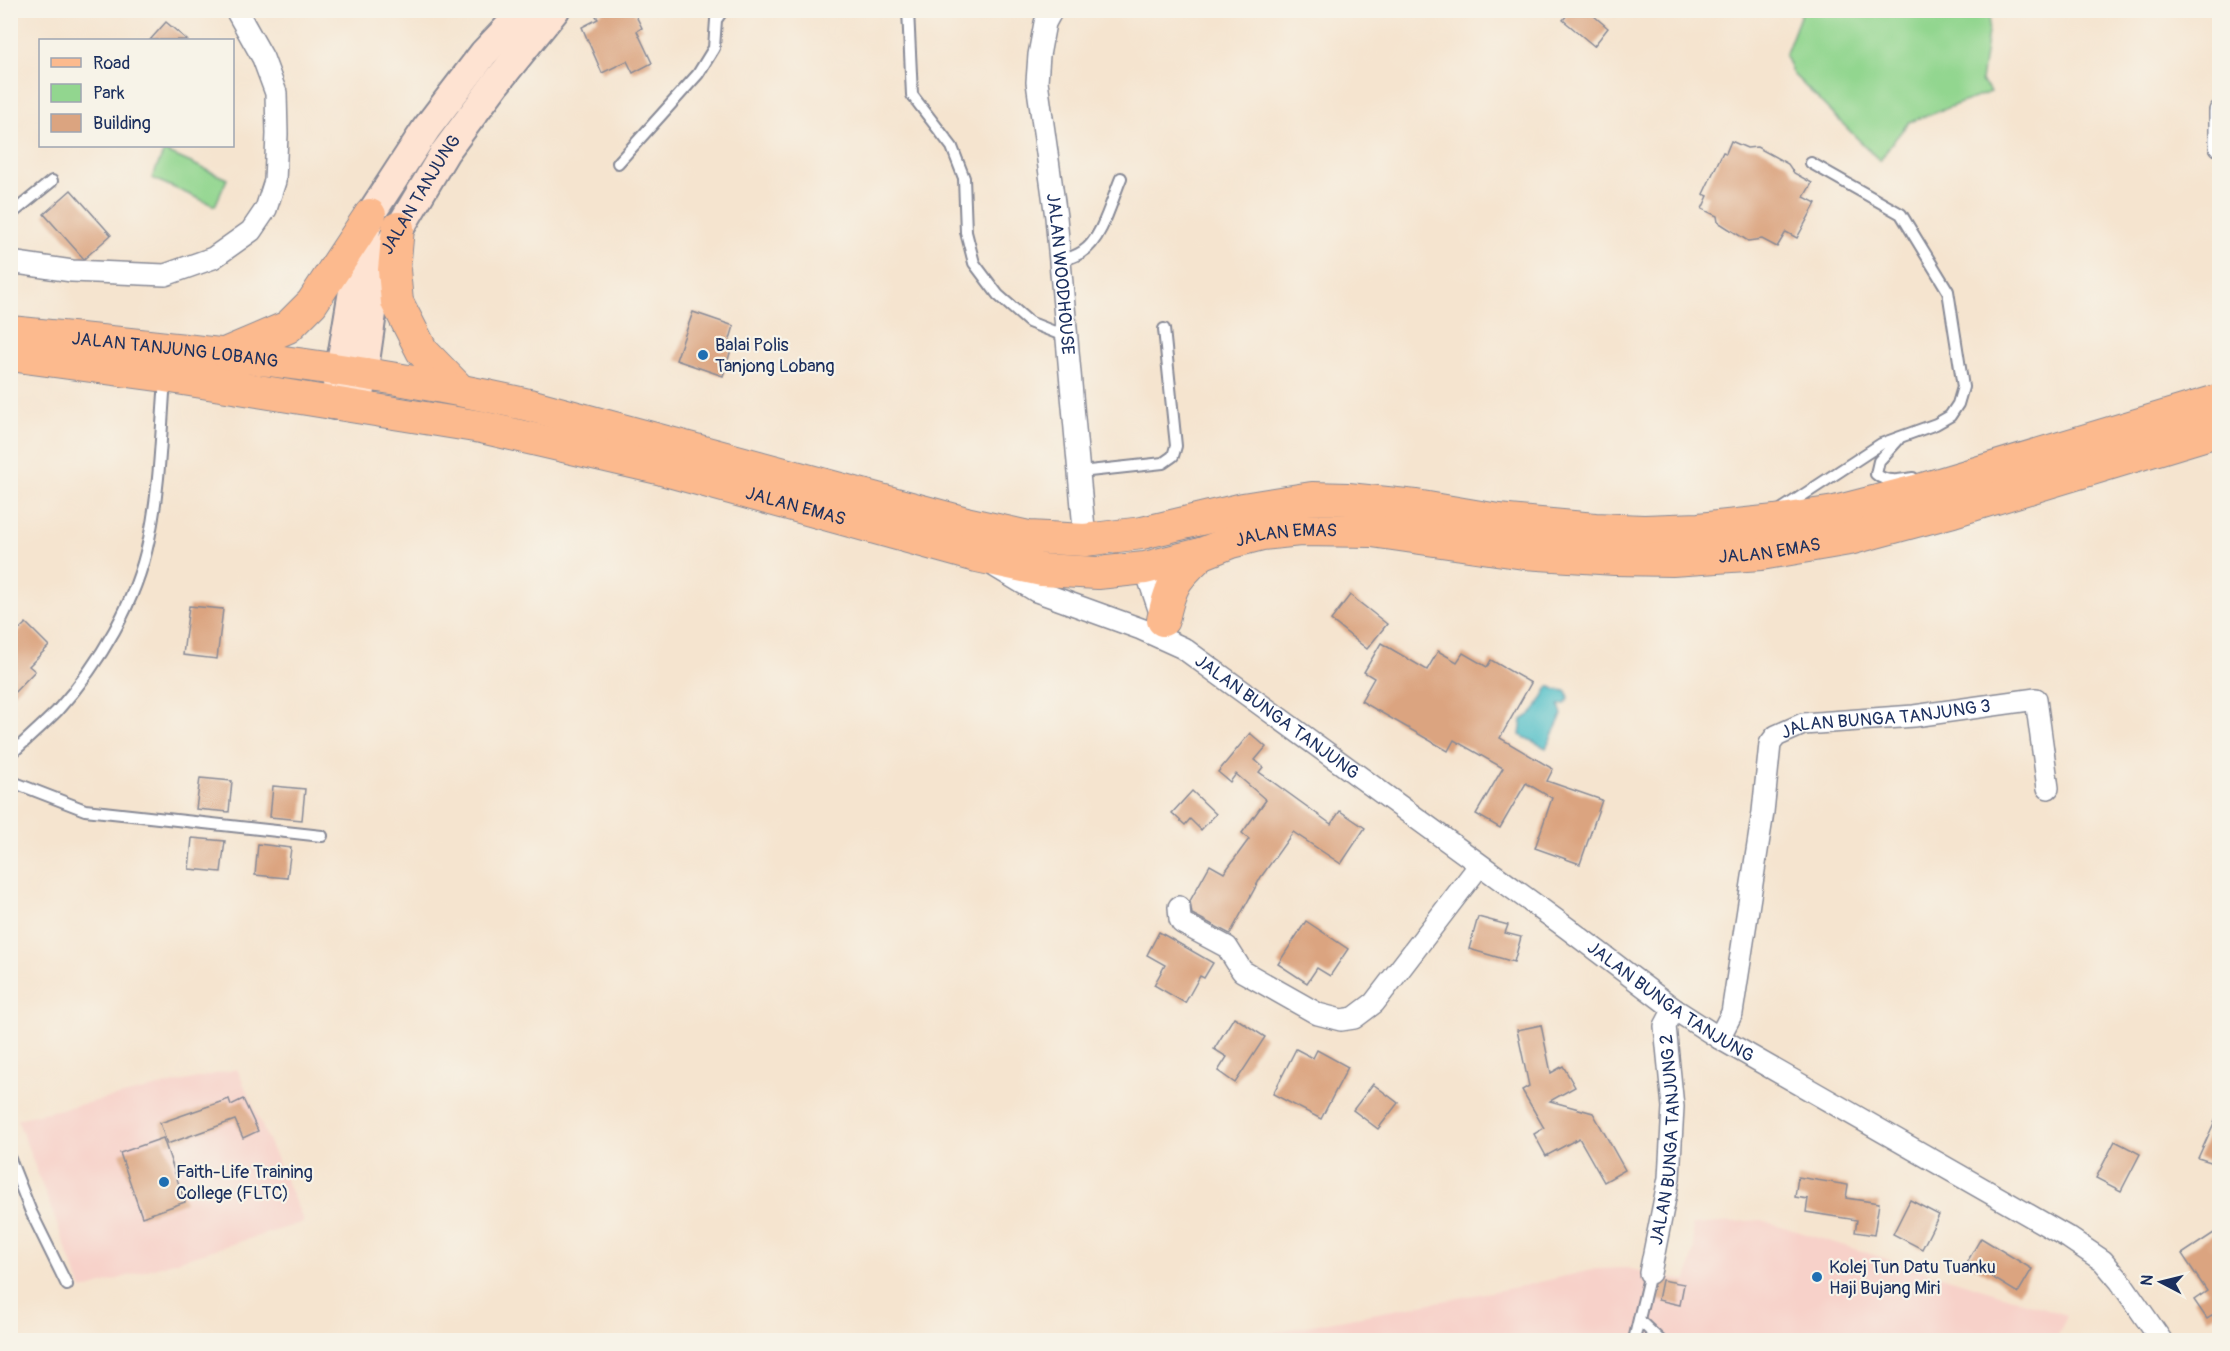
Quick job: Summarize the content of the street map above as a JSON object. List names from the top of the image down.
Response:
{
  "streets": {
    "main road": ["JALAN TANJUNG LOBANG", "JALAN EMAS"],
    "street": [
      "JALAN TANJUNG",
      "JALAN WOODHOUSE",
      "JALAN BUNGA TANJUNG",
      "JALAN BUNGA TANJUNG 3",
      "JALAN BUNGA TANJUNG 2"
    ]
  },
  "crossings": [
    ["JALAN TANJUNG", "JALAN TANJUNG LOBANG"],
    ["JALAN TANJUNG", "JALAN EMAS"],
    ["JALAN WOODHOUSE", "JALAN EMAS"],
    ["JALAN TANJUNG LOBANG", "JALAN EMAS"],
    ["JALAN BUNGA TANJUNG", "JALAN BUNGA TANJUNG 3"],
    ["JALAN BUNGA TANJUNG", "JALAN BUNGA TANJUNG 2"]
  ],
  "places": ["Balai Polis Tanjong Lobang", "Faith-Life Training College (FLTC)", "Kolej Tun Datu Tuanku Haji Bujang Miri"],
  "legend": ["Road", "Park", "Building"],
  "north": "left"
}
